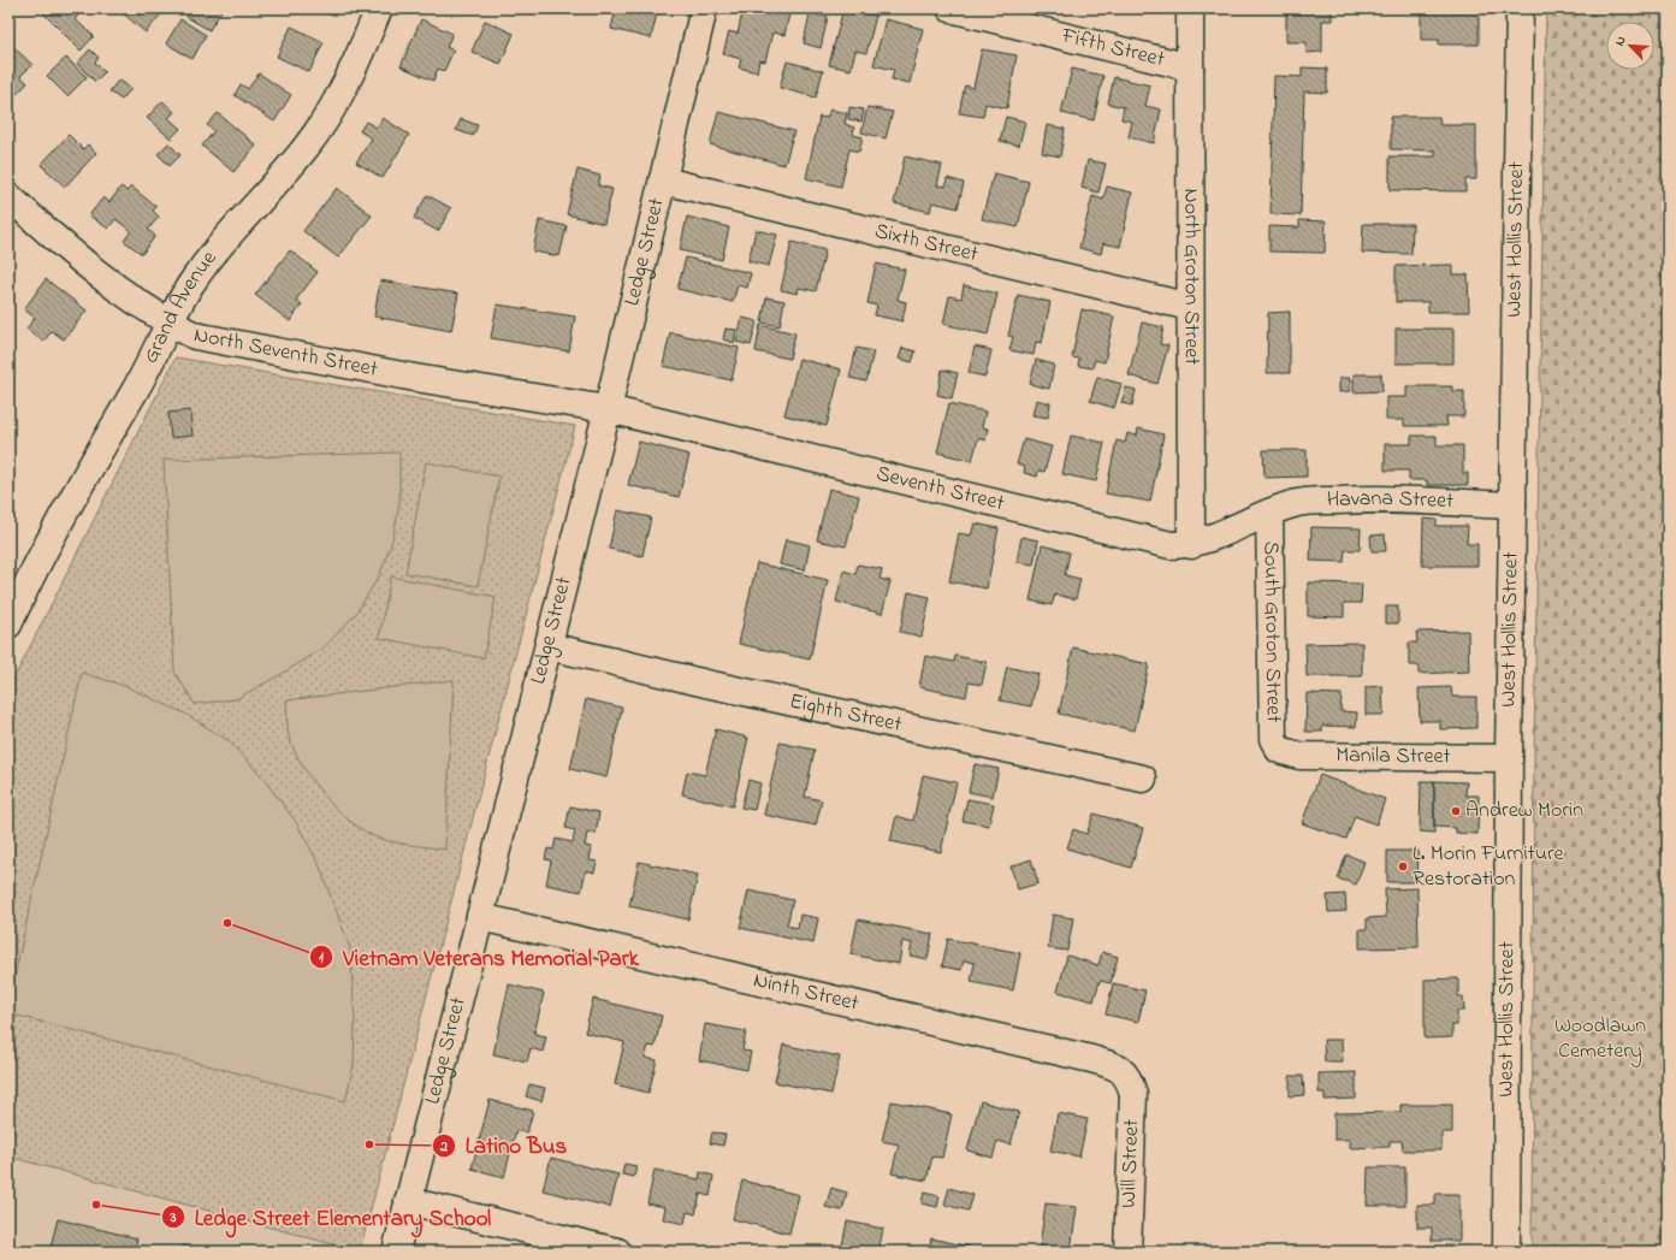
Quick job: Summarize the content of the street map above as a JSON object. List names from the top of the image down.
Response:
{
  "streets": {
    "street": [
      "Fifth Street",
      "West Hollis Street",
      "Sixth Street",
      "Ledge Street",
      "North Groton Street",
      "Grand Avenue",
      "North Seventh Street",
      "Seventh Street",
      "Havana Street",
      "South Groton Street",
      "Eighth Street",
      "Manila Street",
      "Ninth Street",
      "Will Street"
    ]
  },
  "crossings": [
    ["Fifth Street", "North Groton Street"],
    ["West Hollis Street", "Havana Street"],
    ["West Hollis Street", "Manila Street"],
    ["Sixth Street", "Ledge Street"],
    ["Sixth Street", "North Groton Street"],
    ["Ledge Street", "North Seventh Street"],
    ["Ledge Street", "Seventh Street"],
    ["Ledge Street", "Eighth Street"],
    ["Ledge Street", "Ninth Street"],
    ["North Groton Street", "Seventh Street"],
    ["Grand Avenue", "North Seventh Street"],
    ["North Seventh Street", "Seventh Street"],
    ["Seventh Street", "Havana Street"],
    ["Seventh Street", "South Groton Street"],
    ["Havana Street", "South Groton Street"],
    ["South Groton Street", "Manila Street"],
    ["Ninth Street", "Will Street"]
  ],
  "parks": ["Woodlawn Cemetery"],
  "places": [
    "Andrew Morin",
    "L. Morin Furniture Restoration",
    "Vietnam Veterans Memorial Park",
    "Latino Bus",
    "Ledge Street Elementary School"
  ],
  "north": "top left"
}
